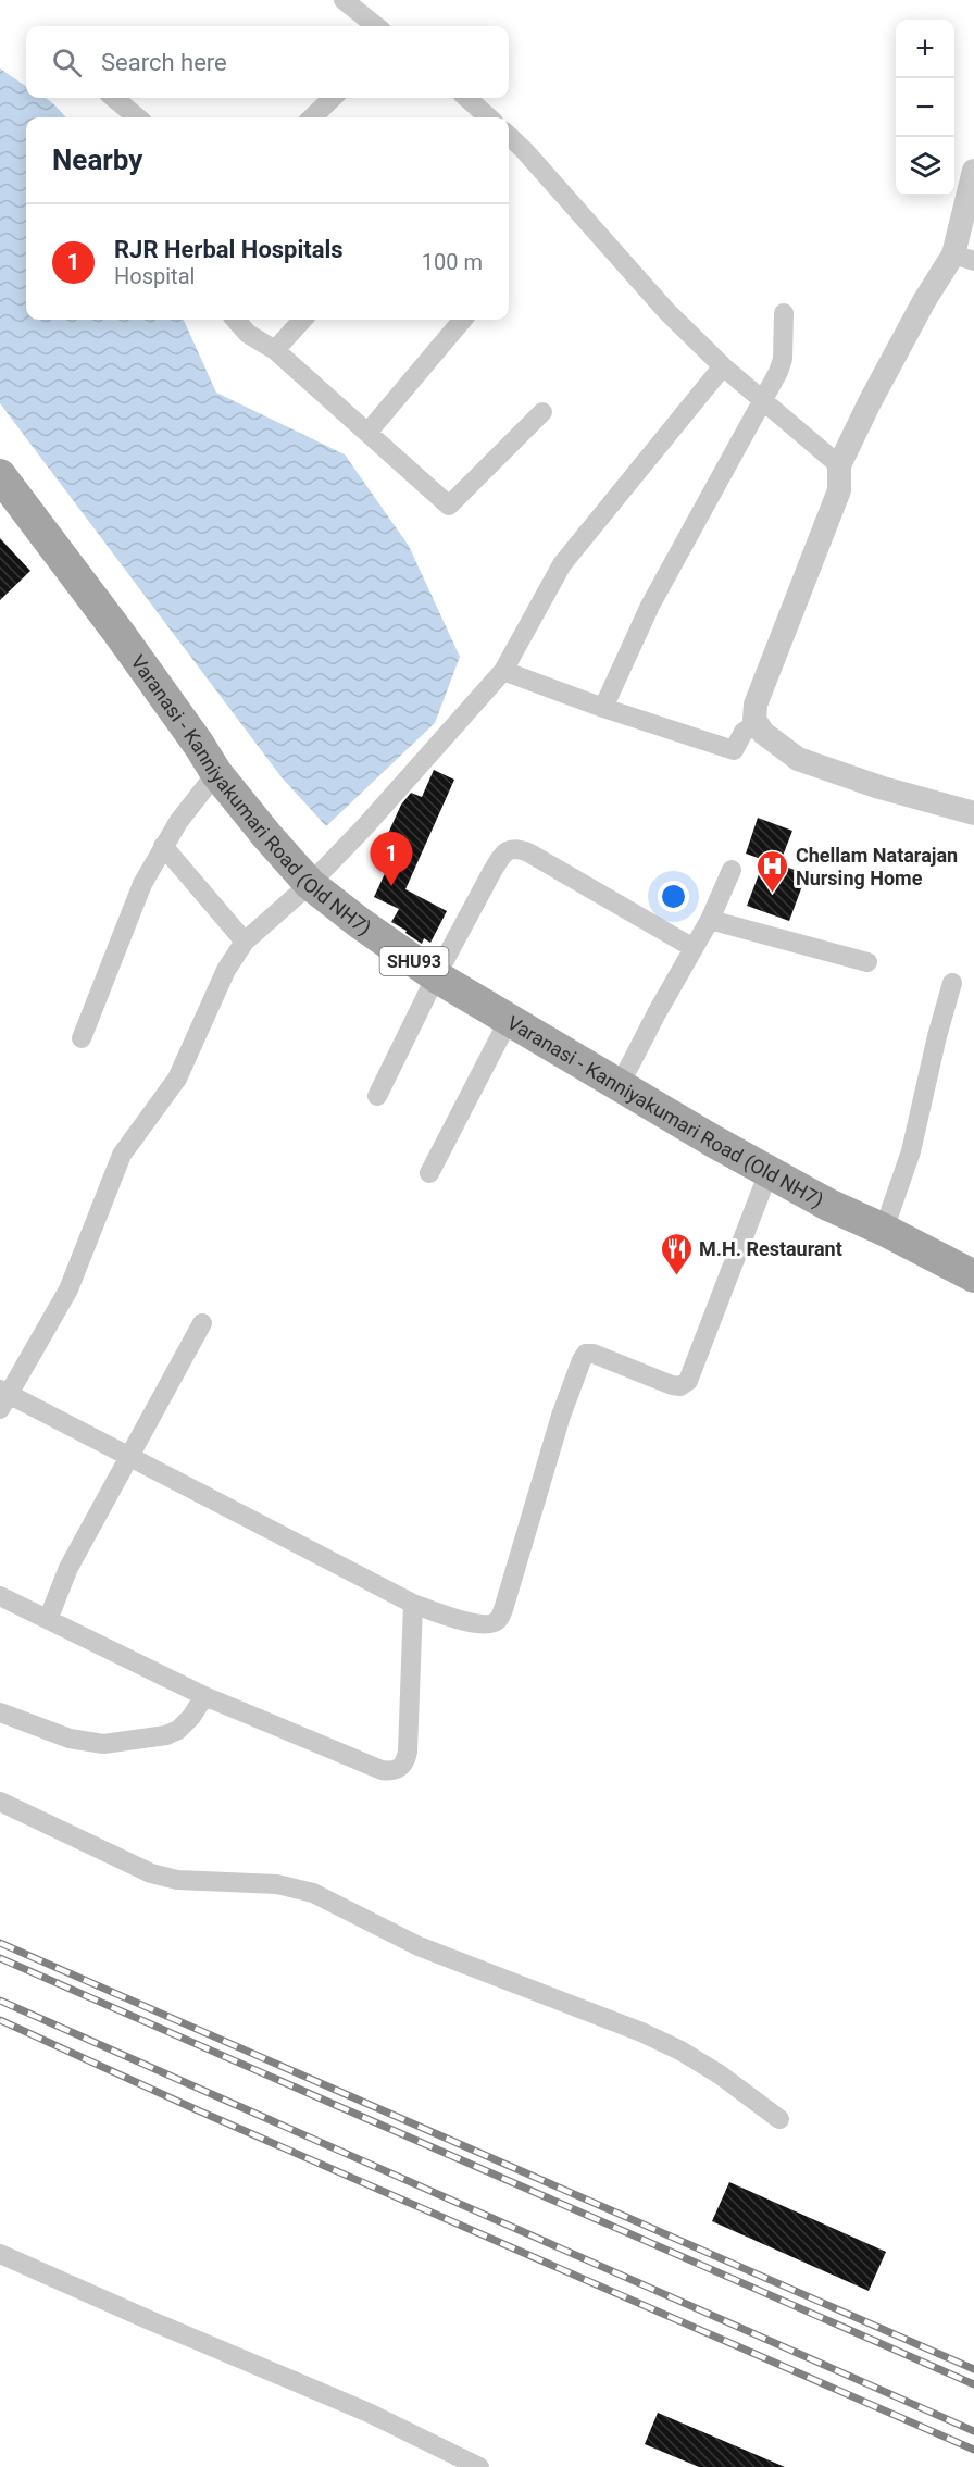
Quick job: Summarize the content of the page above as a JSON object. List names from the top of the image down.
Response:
{
  "streets": {
    "main road": ["Varanasi - Kanniyakumari Road (Old NH7)", "SHU93"]
  },
  "places": {
    "hospital": ["Chellam Natarajan Nursing Home"],
    "restaurant": ["M.H. Restaurant"]
  },
  "page": {
    "map_buttons": ["+", "−"],
    "search": "Search here",
    "heading": "Nearby",
    "list": [
      {
        "mark": "1",
        "name": "RJR Herbal Hospitals",
        "note": "Hospital",
        "value": "100 m"
      }
    ],
    "pins": "1"
  }
}
